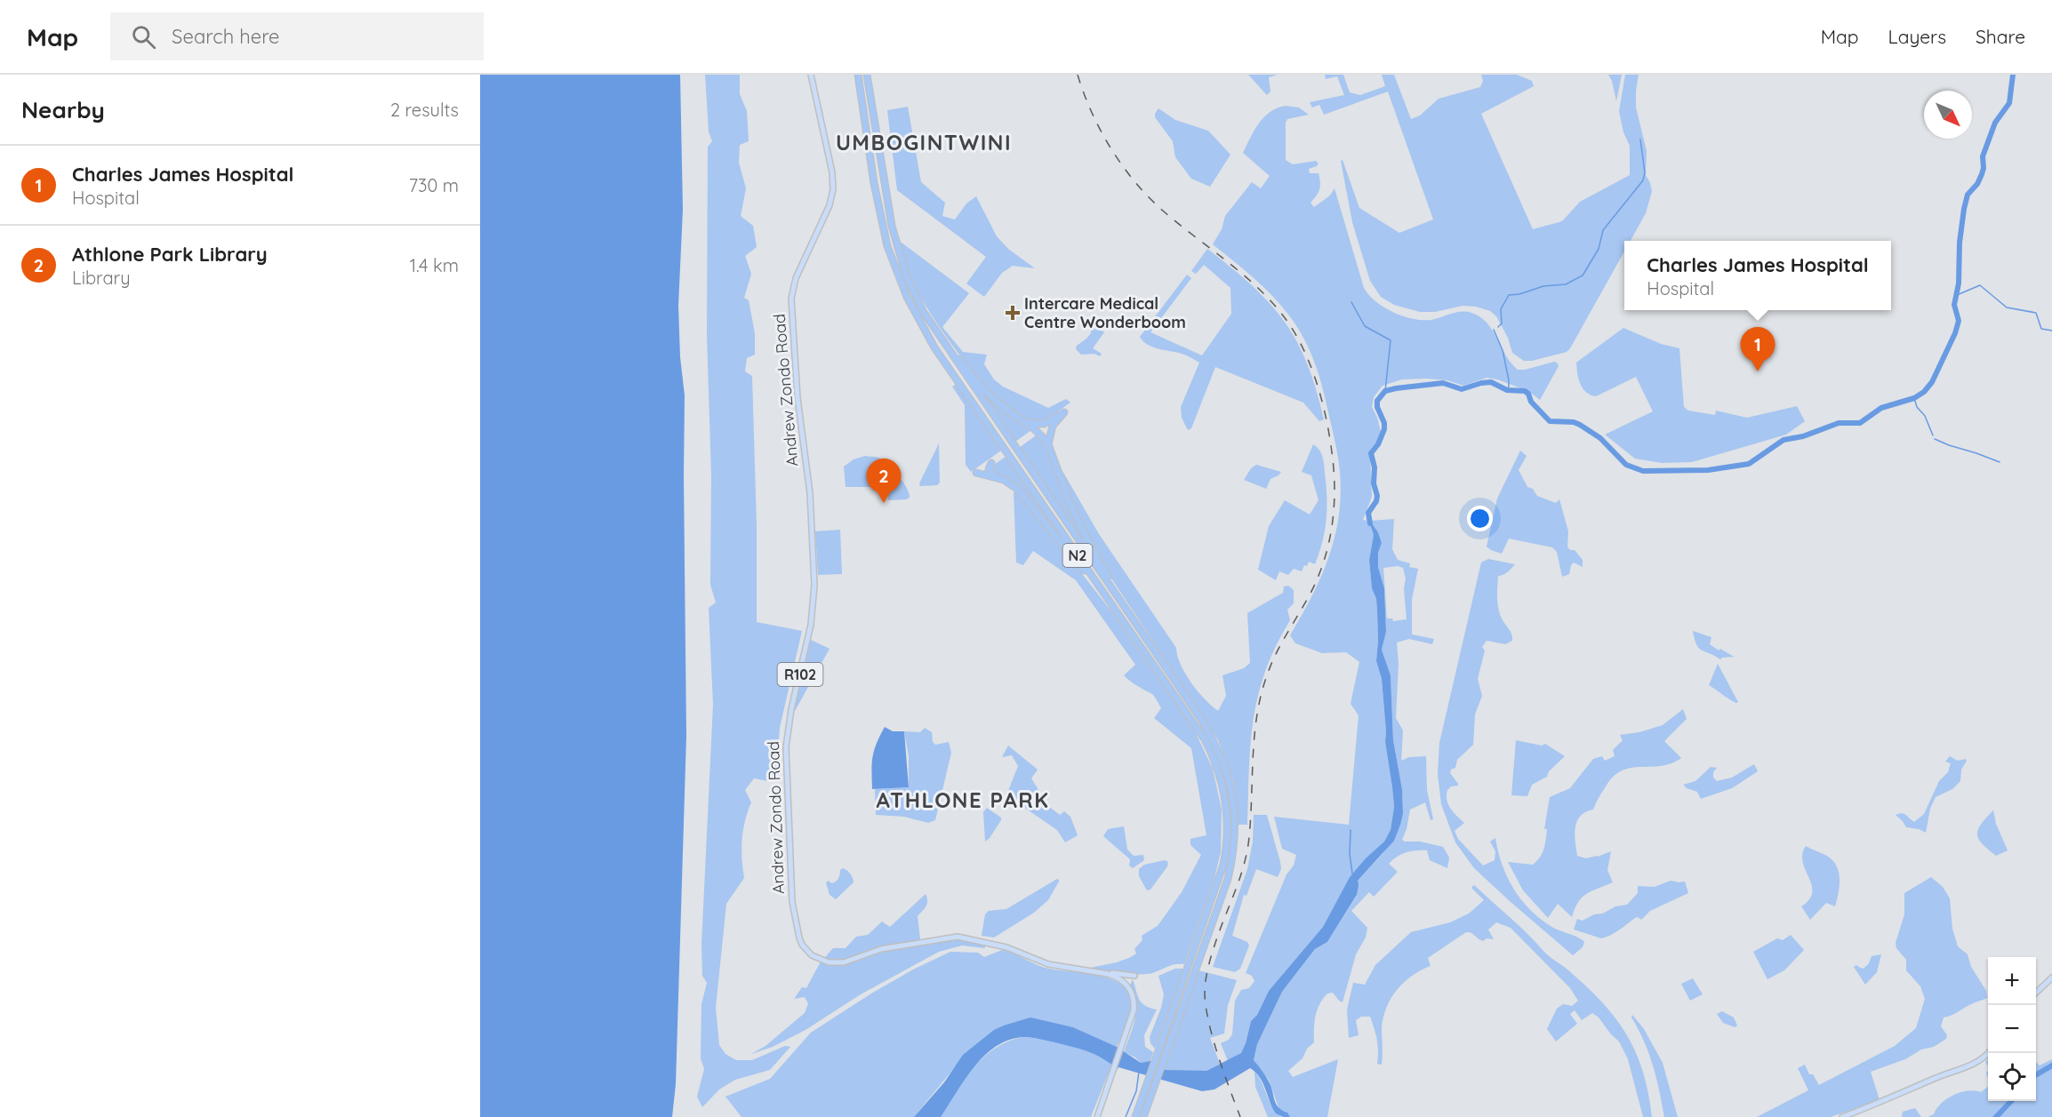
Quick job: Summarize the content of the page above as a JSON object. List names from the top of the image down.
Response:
{
  "streets": {
    "highway": ["N2"],
    "main road": ["Andrew Zondo Road", "R102"]
  },
  "districts": ["UMBOGINTWINI", "ATHLONE PARK"],
  "places": {
    "health": ["Intercare Medical Centre Wonderboom"]
  },
  "north": "bottom right",
  "page": {
    "header": "Map",
    "search": "Search here",
    "nav": ["Map", "Layers", "Share"],
    "heading": ["Nearby", "2 results"],
    "list": [
      {
        "mark": "1",
        "name": "Charles James Hospital",
        "note": "Hospital",
        "value": "730 m"
      },
      {
        "mark": "2",
        "name": "Athlone Park Library",
        "note": "Library",
        "value": "1.4 km"
      }
    ],
    "popup": ["Charles James Hospital", "Hospital"],
    "pins": ["1", "2"],
    "map_buttons": ["+", "−"]
  }
}
